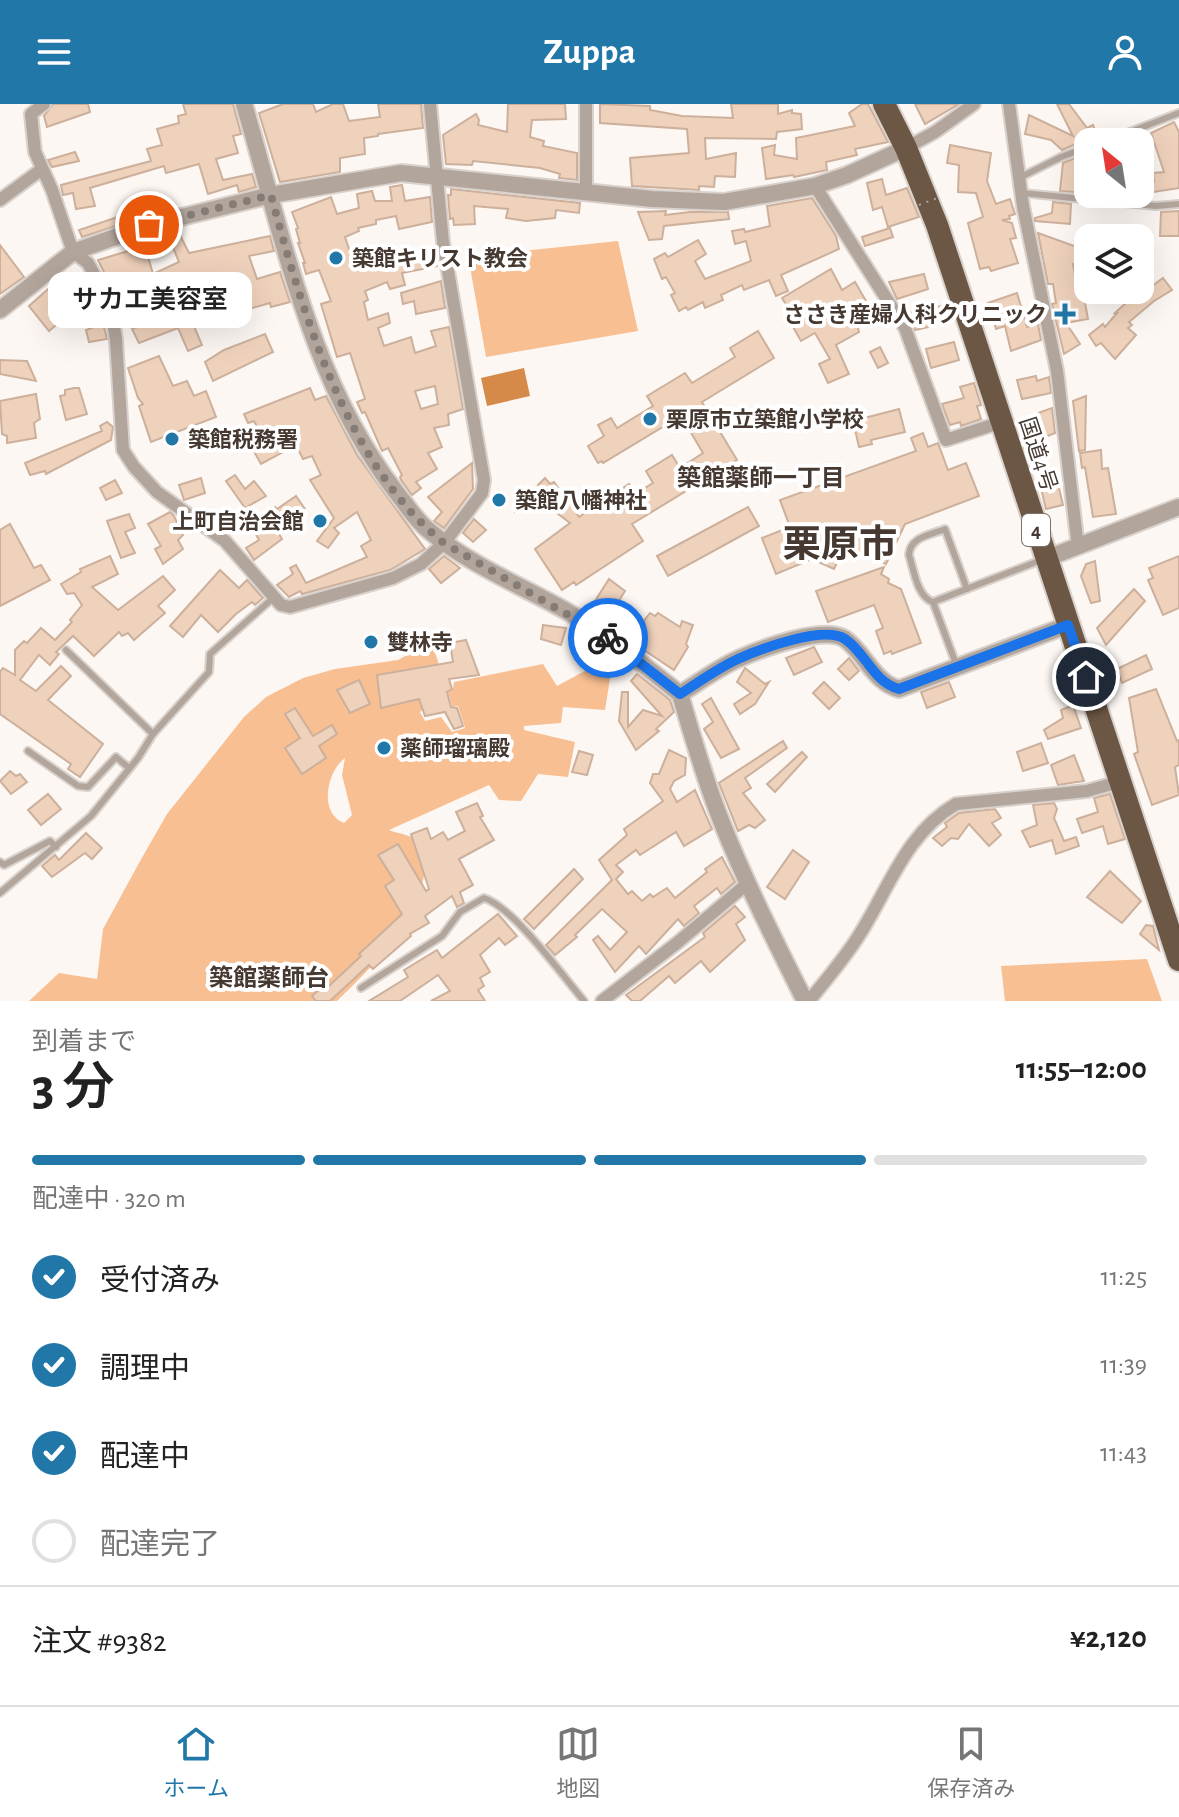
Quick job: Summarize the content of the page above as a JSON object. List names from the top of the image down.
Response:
{
  "streets": {
    "highway": ["国道4号", "4"]
  },
  "districts": ["築館薬師一丁目", "栗原市", "築館薬師台"],
  "places": {
    "other": [
      "サカエ美容室",
      "築館キリスト教会",
      "栗原市立築館小学校",
      "築館税務署",
      "築館八幡神社",
      "上町自治会館",
      "雙林寺",
      "薬師瑠璃殿"
    ],
    "health": ["ささき産婦人科クリニック"]
  },
  "north": "top left",
  "page": {
    "header": "Zuppa",
    "bubble": "サカエ美容室",
    "heading": ["3 分", "到着まで", "11:55–12:00"],
    "panel": ["注文 #9382", "¥2,120"],
    "bar": "配達中 · 320 m",
    "list": [
      ["受付済み", "11:25"],
      ["調理中", "11:39"],
      ["配達中", "11:43"],
      "配達完了"
    ],
    "tabs": ["ホーム", "地図", "保存済み"]
  }
}
